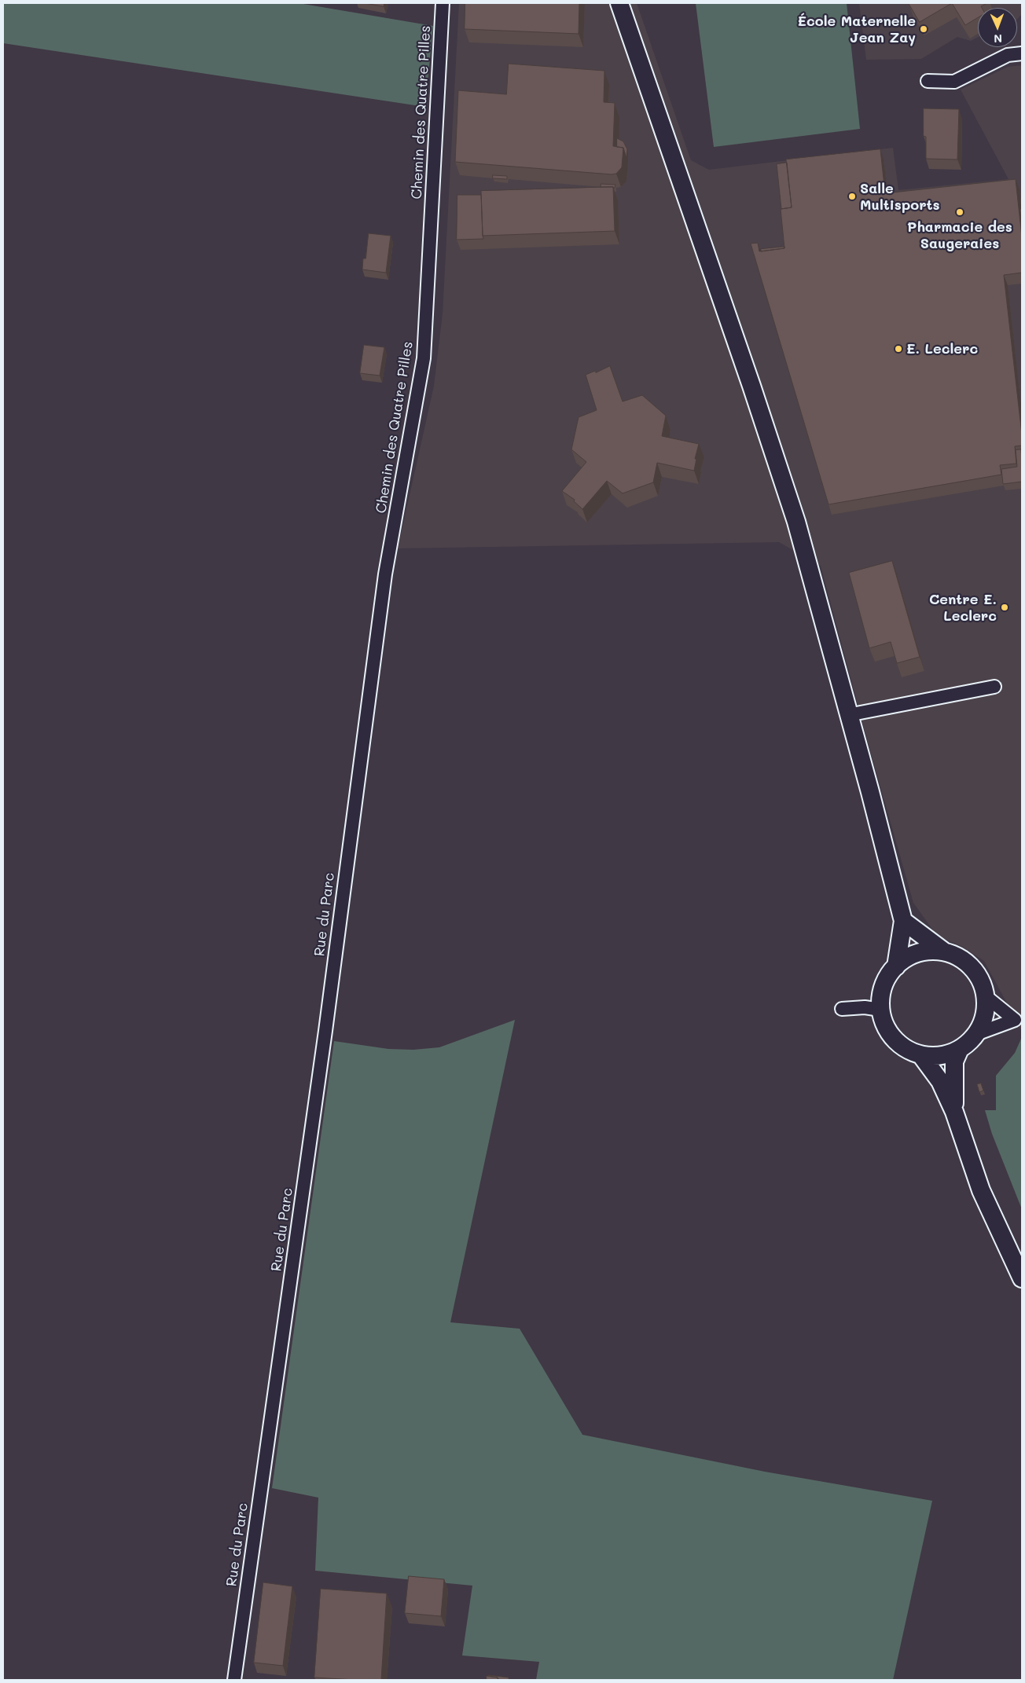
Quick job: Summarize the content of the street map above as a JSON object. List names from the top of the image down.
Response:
{
  "streets": {
    "street": ["Chemin des Quatre Pilles", "Rue du Parc"]
  },
  "crossings": [
    ["Chemin des Quatre Pilles", "Rue du Parc"]
  ],
  "places": [
    "École Maternelle Jean Zay",
    "Salle Multisports",
    "Pharmacie des Saugeraies",
    "E. Leclerc",
    "Centre E. Leclerc"
  ],
  "north": "bottom"
}
